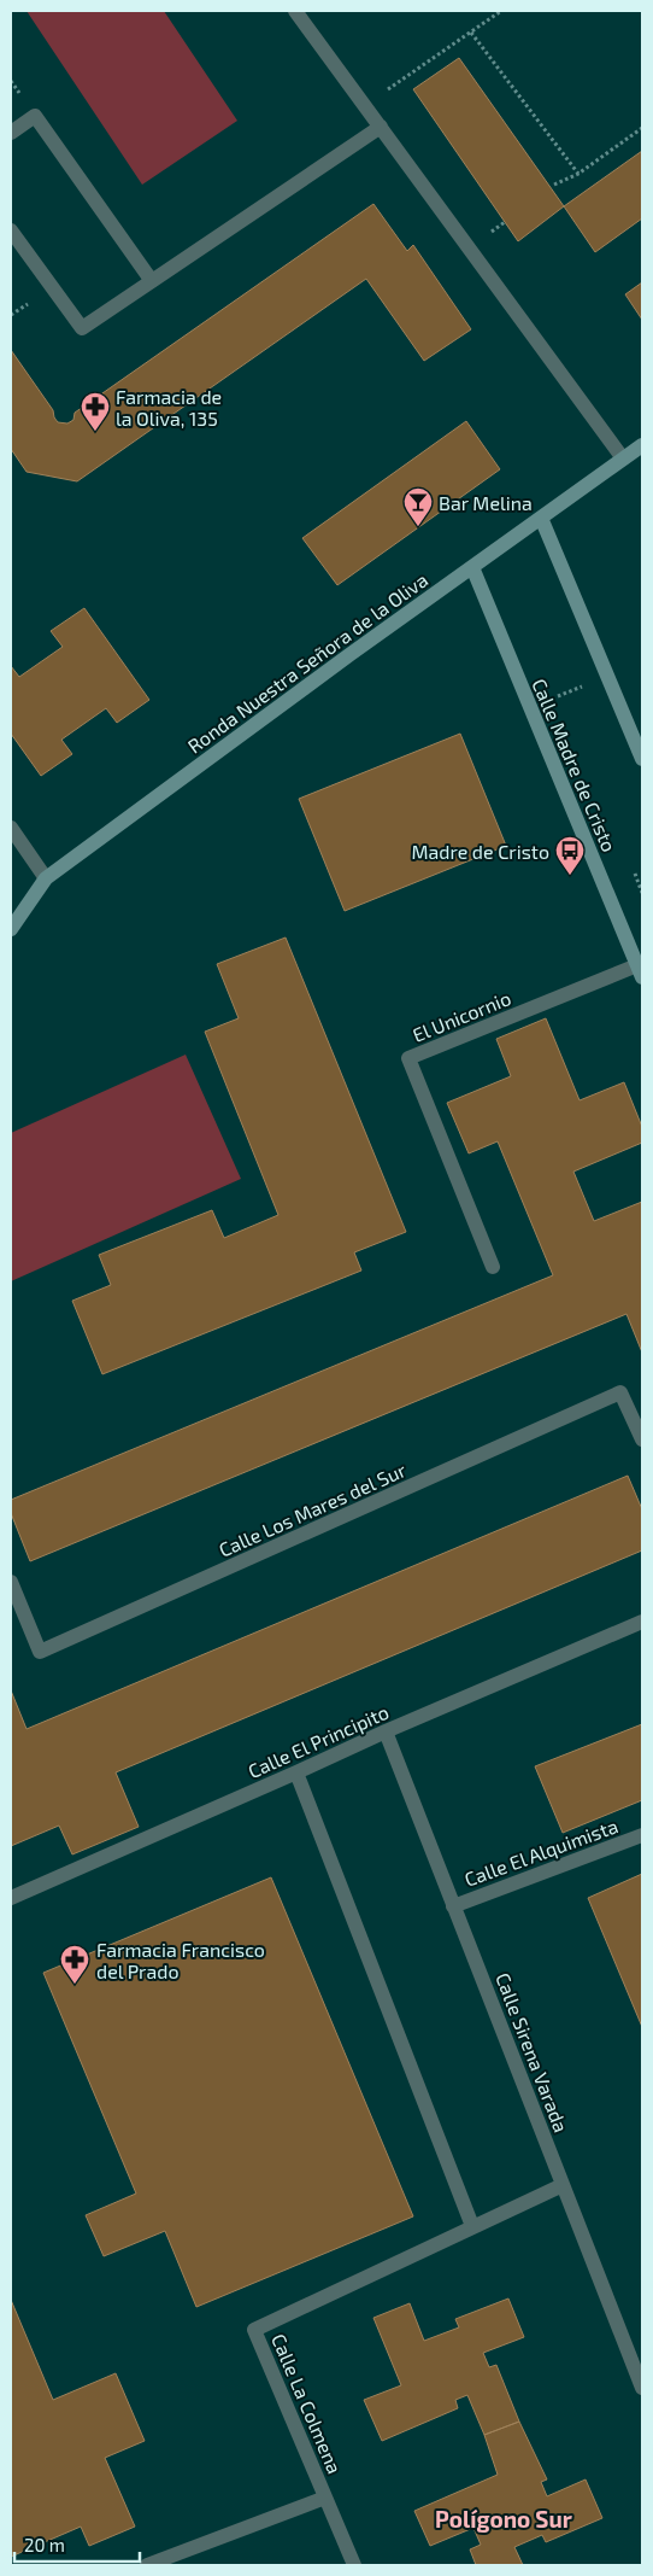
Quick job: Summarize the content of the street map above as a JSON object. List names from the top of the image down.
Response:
{
  "streets": {
    "street": [
      "Ronda Nuestra Señora de la Oliva",
      "Calle Madre de Cristo",
      "El Unicornio",
      "Calle Los Mares del Sur",
      "Calle El Principito",
      "Calle El Alquimista",
      "Calle Sirena Varada",
      "Calle La Colmena"
    ]
  },
  "crossings": [
    ["Ronda Nuestra Señora de la Oliva", "Calle Madre de Cristo"],
    ["Calle Madre de Cristo", "El Unicornio"],
    ["Calle El Principito", "Calle Sirena Varada"],
    ["Calle El Alquimista", "Calle Sirena Varada"],
    ["Calle Sirena Varada", "Calle La Colmena"]
  ],
  "districts": ["Polígono Sur"],
  "places": {
    "pharmacy": ["Farmacia de la Oliva, 135", "Farmacia Francisco del Prado"],
    "bar": ["Bar Melina"],
    "bus stop": ["Madre de Cristo"]
  },
  "scale_bar": "20 m"
}
